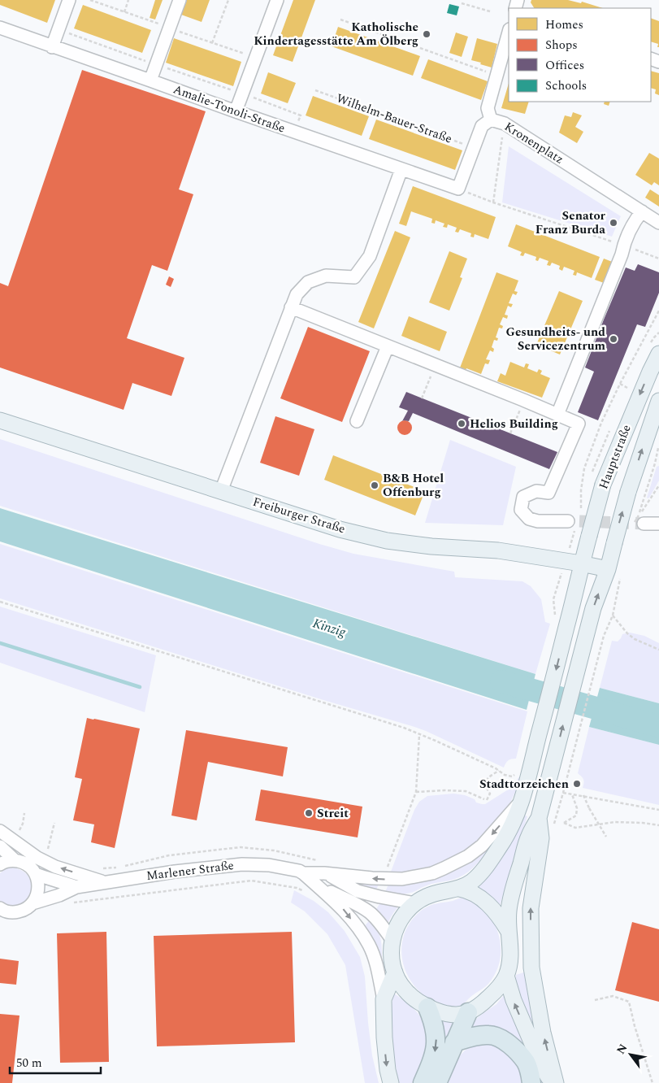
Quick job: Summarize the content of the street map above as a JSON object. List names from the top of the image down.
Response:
{
  "streets": {
    "main road": ["Hauptstraße", "Freiburger Straße", "Marlener Straße"],
    "street": ["Amalie-Tonoli-Straße", "Kronenplatz"],
    "path": ["Wilhelm-Bauer-Straße"]
  },
  "crossings": [
    ["Amalie-Tonoli-Straße", "Kronenplatz"],
    ["Wilhelm-Bauer-Straße", "Kronenplatz"],
    ["Hauptstraße", "Freiburger Straße"],
    ["Hauptstraße", "Marlener Straße"]
  ],
  "water": ["Kinzig"],
  "places": [
    "Katholische Kindertagesstätte Am Ölberg",
    "Senator Franz Burda",
    "Gesundheits- und Servicezentrum",
    "Helios Building",
    "B&B Hotel Offenburg",
    "Stadttorzeichen",
    "Streit"
  ],
  "legend": [
    "Homes",
    "Shops",
    "Offices",
    "Schools"
  ],
  "scale_bar": "50 m",
  "north": "top left"
}
